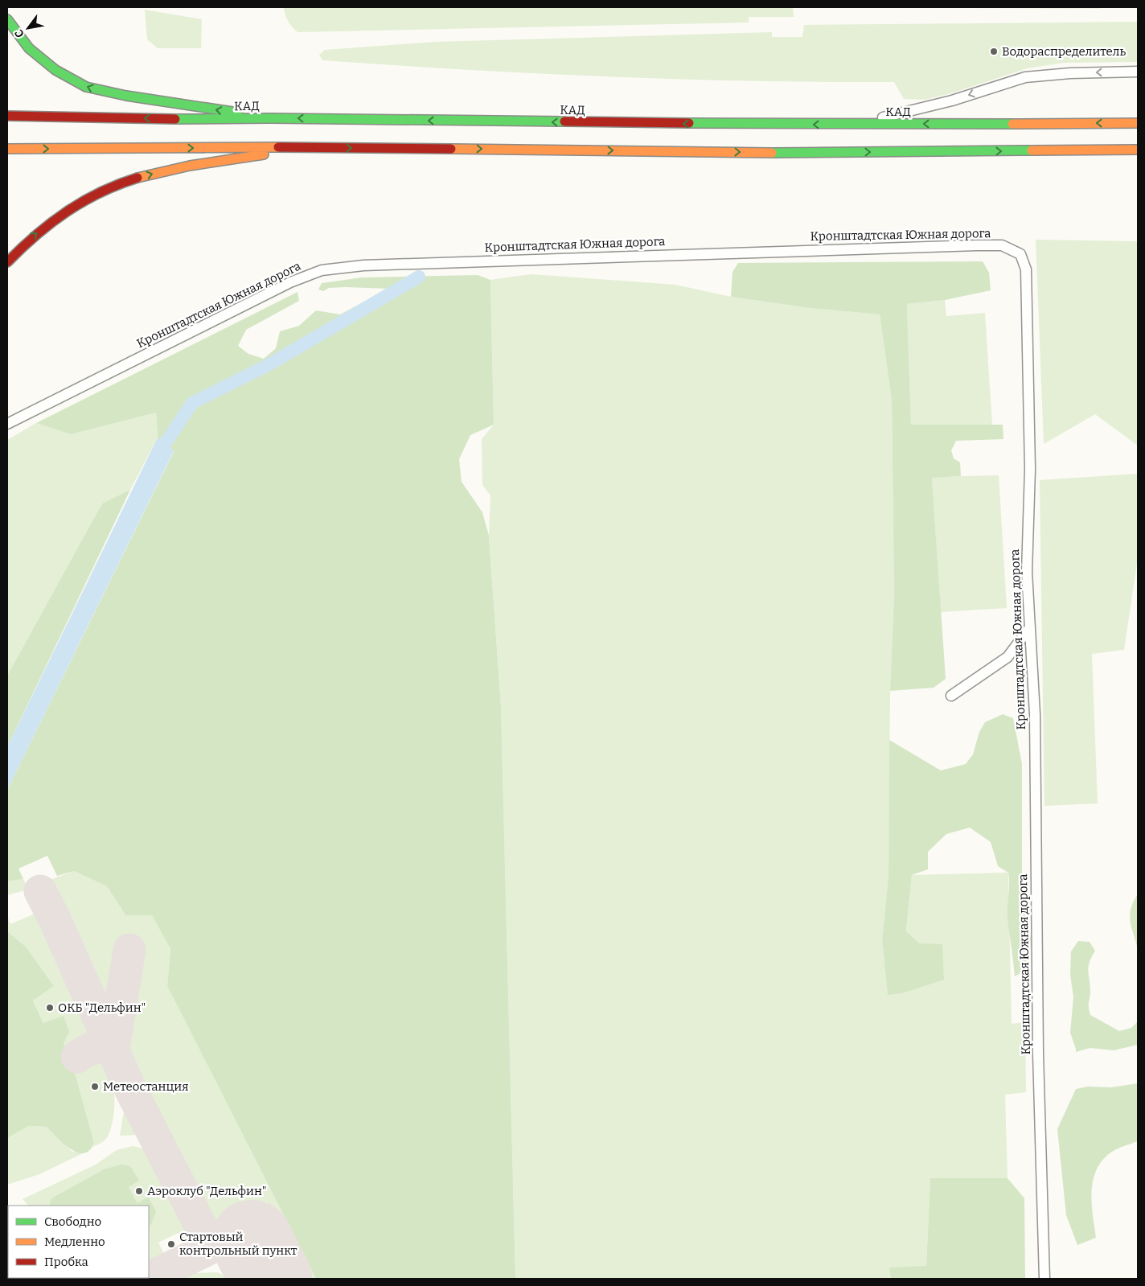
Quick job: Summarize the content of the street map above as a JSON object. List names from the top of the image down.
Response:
{
  "streets": {
    "main road": ["КАД"],
    "street": ["Кронштадтская Южная дорога"]
  },
  "places": [
    "Водораспределитель",
    "ОКБ \"Дельфин\"",
    "Метеостанция",
    "Аэроклуб \"Дельфин\"",
    "Стартовый контрольный пункт"
  ],
  "legend": ["Свободно", "Медленно", "Пробка"],
  "north": "bottom left"
}
